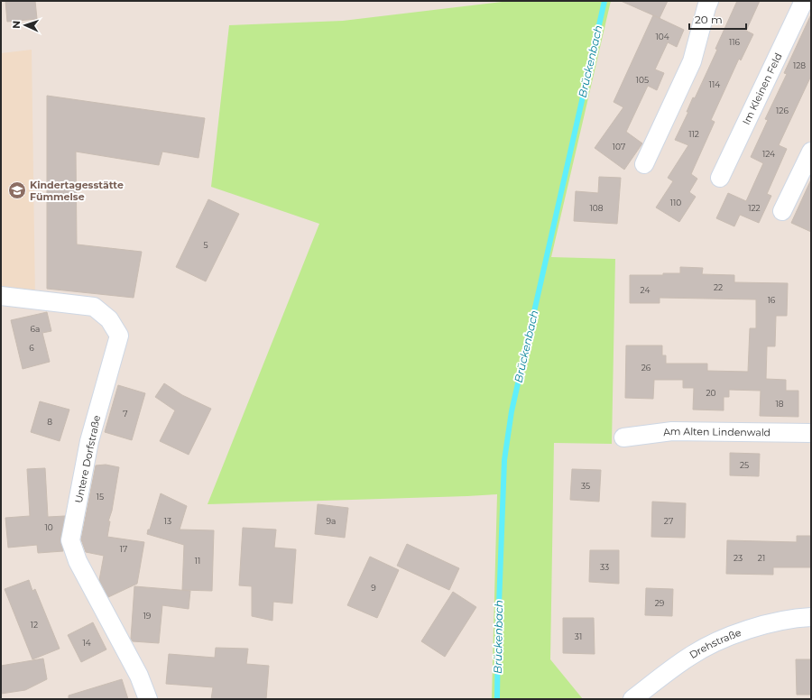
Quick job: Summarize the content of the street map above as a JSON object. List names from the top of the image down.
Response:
{
  "streets": {
    "street": [
      "Im Kleinen Feld",
      "Am Alten Lindenwald",
      "Untere Dorfstraße",
      "Drehstraße"
    ]
  },
  "water": ["Brückenbach"],
  "places": {
    "school or university": ["Kindertagesstätte Fümmelse"]
  },
  "house_numbers": [
    "104",
    "116",
    "128",
    "105",
    "114",
    "126",
    "112",
    "107",
    "124",
    "110",
    "108",
    "122",
    "5",
    "22",
    "24",
    "16",
    "6a",
    "6",
    "26",
    "20",
    "18",
    "7",
    "8",
    "25",
    "35",
    "15",
    "13",
    "9a",
    "27",
    "10",
    "17",
    "23",
    "21",
    "11",
    "33",
    "9",
    "29",
    "19",
    "12",
    "31",
    "14"
  ],
  "scale_bar": "20 m",
  "north": "left"
}
